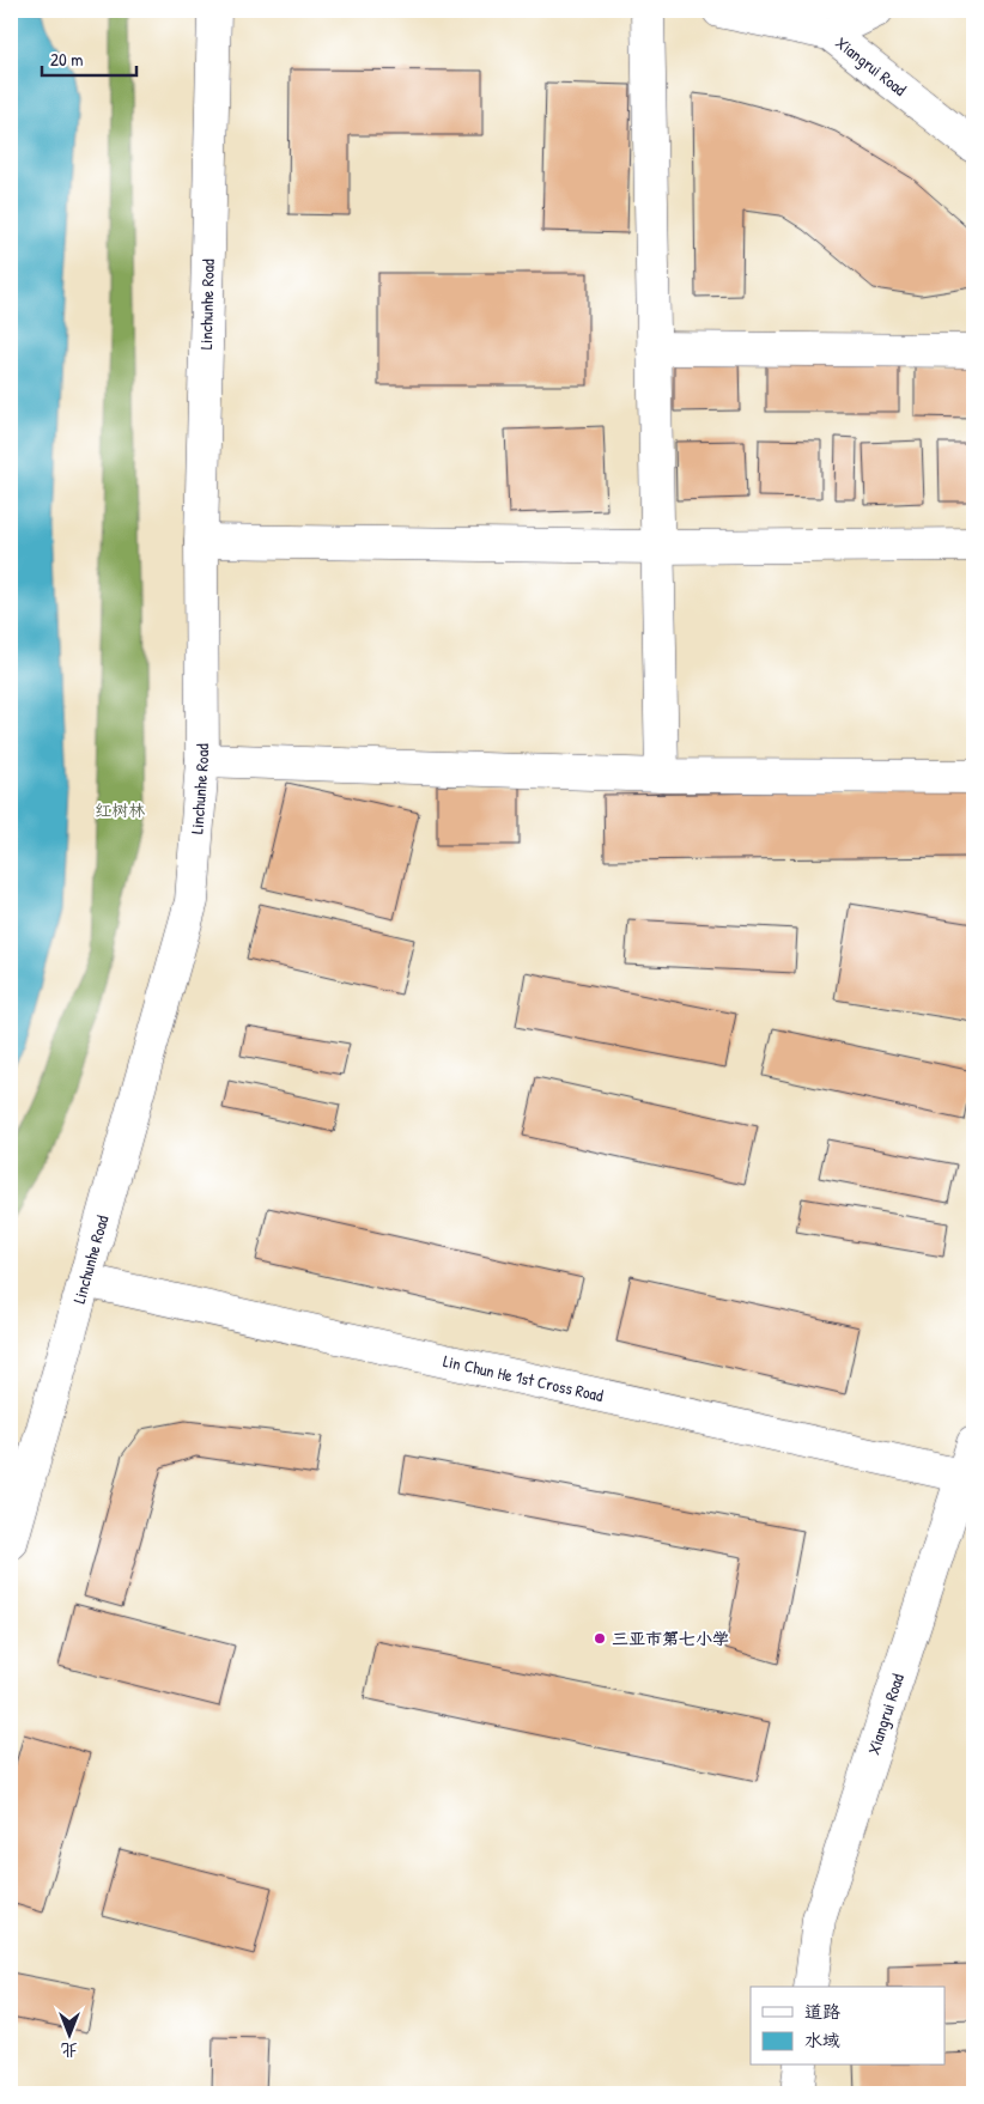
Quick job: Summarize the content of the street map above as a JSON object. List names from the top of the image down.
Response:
{
  "streets": {
    "street": ["Xiangrui Road", "Linchunhe Road", "Lin Chun He 1st Cross Road"]
  },
  "crossings": [
    ["Xiangrui Road", "Lin Chun He 1st Cross Road"],
    ["Linchunhe Road", "Lin Chun He 1st Cross Road"]
  ],
  "parks": ["红树林"],
  "places": ["三亚市第七小学"],
  "legend": ["道路", "水域"],
  "scale_bar": "20 m",
  "north": "bottom"
}
